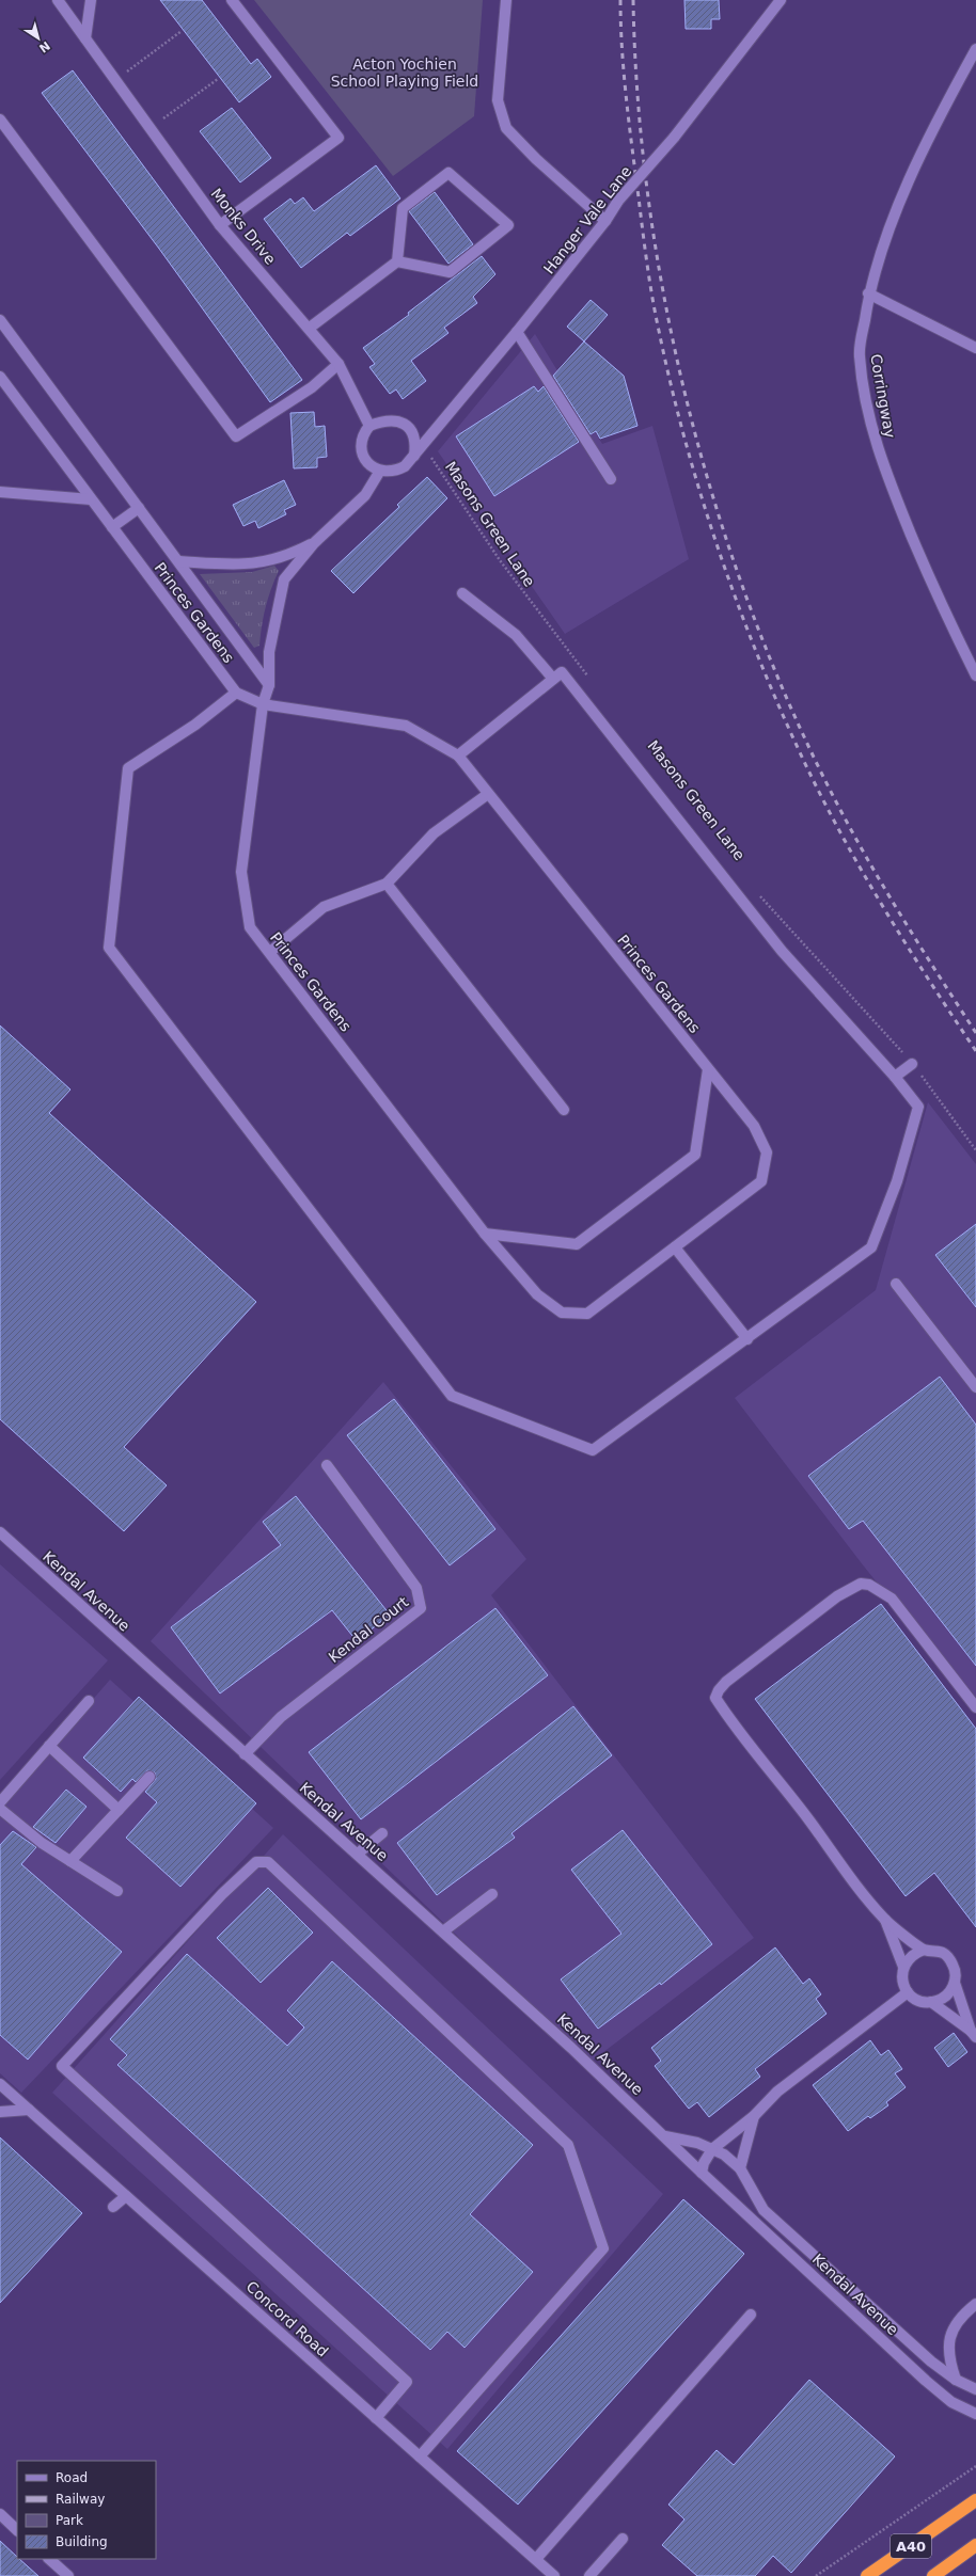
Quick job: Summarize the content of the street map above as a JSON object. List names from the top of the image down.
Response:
{
  "streets": {
    "highway": ["A40"],
    "street": [
      "Hanger Vale Lane",
      "Monks Drive",
      "Corringway",
      "Princes Gardens",
      "Kendal Avenue",
      "Kendal Court",
      "Concord Road"
    ],
    "path": ["Masons Green Lane"]
  },
  "crossings": [
    ["Hanger Vale Lane", "Monks Drive"],
    ["Hanger Vale Lane", "Masons Green Lane"],
    ["Monks Drive", "Masons Green Lane"],
    ["Kendal Avenue", "Kendal Court"]
  ],
  "parks": ["Acton Yochien School Playing Field"],
  "legend": [
    "Road",
    "Railway",
    "Park",
    "Building"
  ],
  "north": "bottom right"
}
